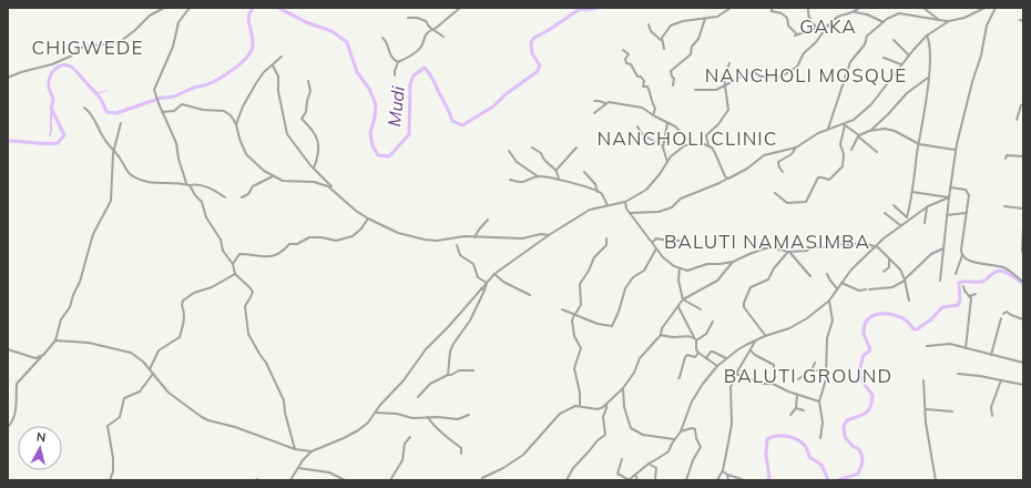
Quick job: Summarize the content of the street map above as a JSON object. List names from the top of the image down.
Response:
{
  "districts": [
    "GAKA",
    "CHIGWEDE",
    "NANCHOLI MOSQUE",
    "NANCHOLI CLINIC",
    "BALUTI NAMASIMBA",
    "BALUTI GROUND"
  ],
  "water": ["Mudi"],
  "north": "top"
}
